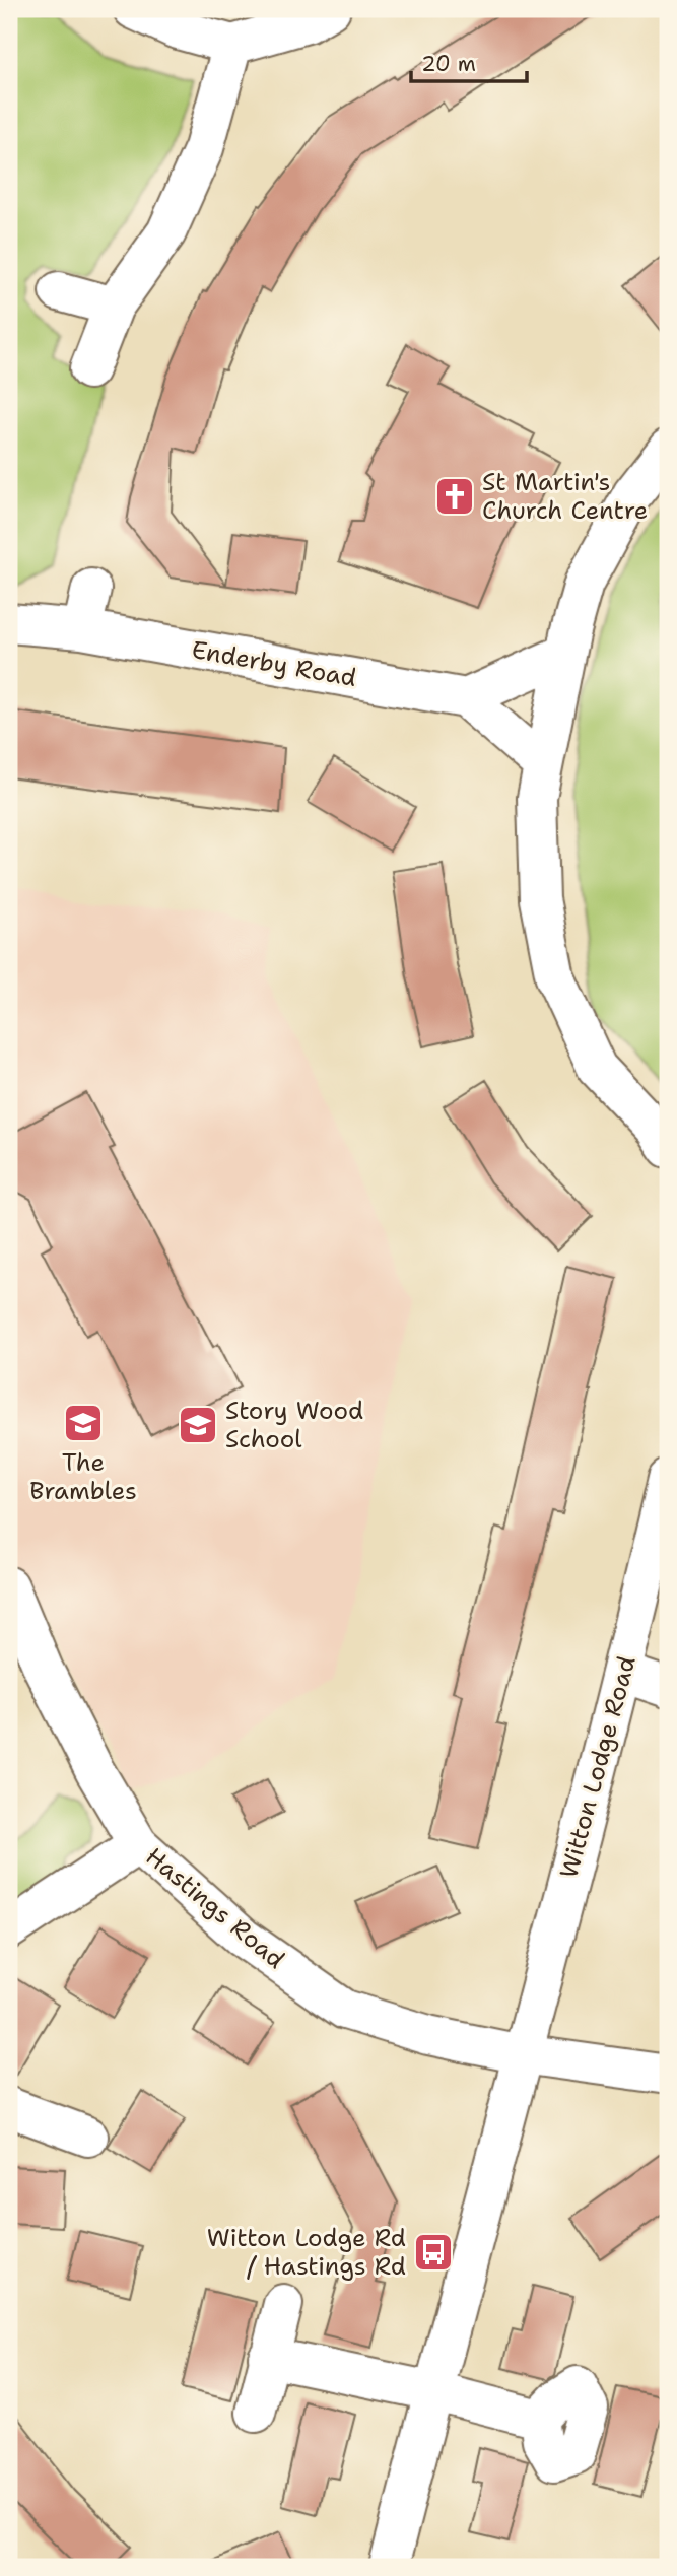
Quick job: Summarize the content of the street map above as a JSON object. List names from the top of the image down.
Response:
{
  "streets": {
    "street": ["Enderby Road", "Witton Lodge Road", "Hastings Road"]
  },
  "crossings": [
    ["Witton Lodge Road", "Hastings Road"]
  ],
  "places": {
    "church": ["St Martin's Church Centre"],
    "school or university": ["The Brambles", "Story Wood School"],
    "bus stop": ["Witton Lodge Rd / Hastings Rd"]
  },
  "scale_bar": "20 m"
}
